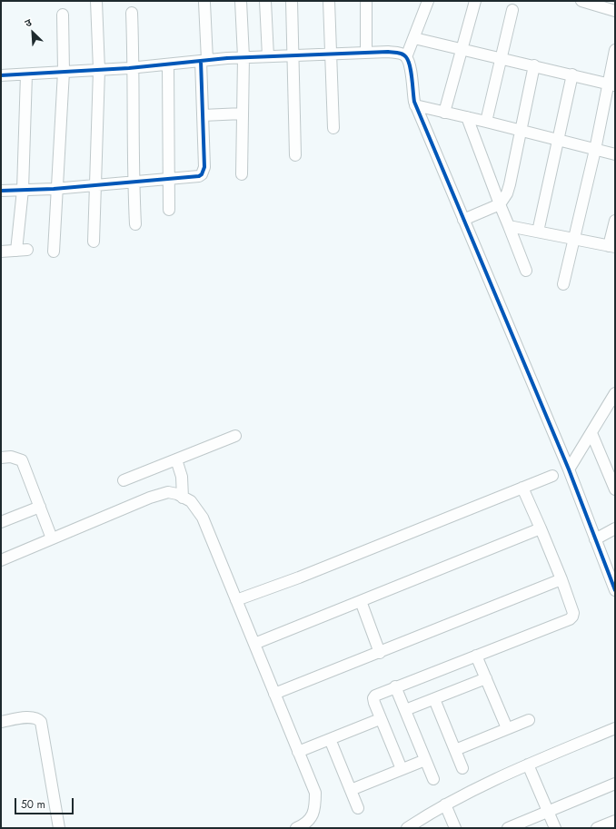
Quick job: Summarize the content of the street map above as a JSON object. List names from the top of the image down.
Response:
{
  "scale_bar": "50 m",
  "north": "top left"
}
